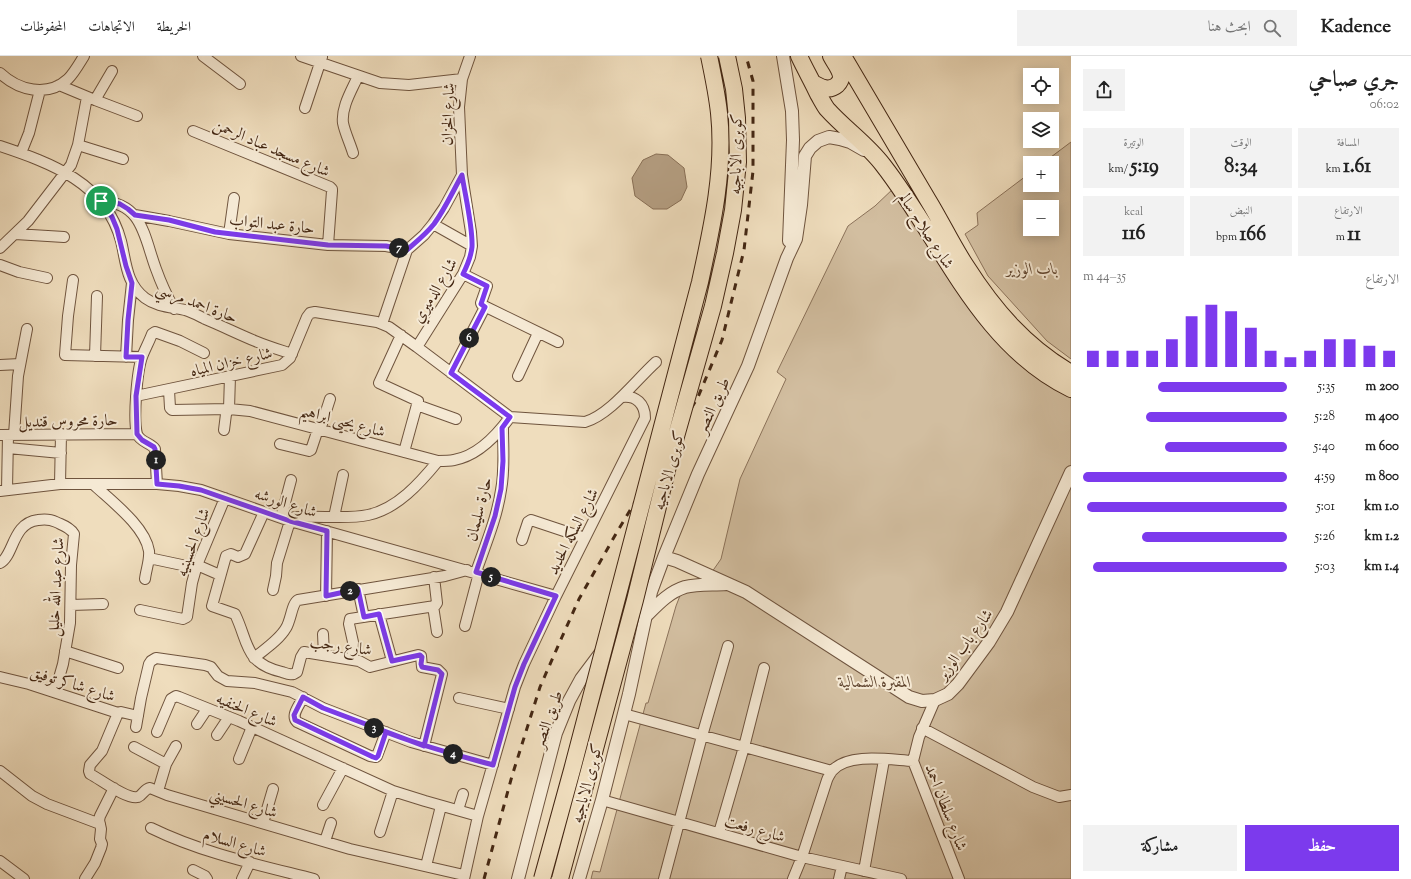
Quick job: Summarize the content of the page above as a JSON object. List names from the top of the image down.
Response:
{
  "streets": {
    "highway": ["كوبرى الاباجيه", "شارع صلاح سالم"],
    "street": [
      "شارع الخزان",
      "شارع مسجد عباد الرحمن",
      "حارة عبد التواب",
      "شارع الدميري",
      "حارة احمد مرسي",
      "شارع خزان المياه",
      "طريق النصر",
      "حارة محروس قنديل",
      "شارع يحيى ابراهيم",
      "شارع الورشه",
      "حارة سليمان",
      "شارع السكه الحديد",
      "شارع الحسينيه",
      "شارع عبد الله خليل",
      "شارع باب الوزير",
      "شارع رجب",
      "شارع شاكر توفيق",
      "شارع الحنفيه",
      "شارع الحسيني",
      "شارع سلطان احمد",
      "شارع رفعت",
      "شارع السلام"
    ]
  },
  "crossings": [
    ["شارع الخزان", "شارع الدميري"],
    ["شارع مسجد عباد الرحمن", "حارة عبد التواب"],
    ["شارع صلاح سالم", "طريق النصر"],
    ["شارع الدميري", "شارع خزان المياه"],
    ["حارة احمد مرسي", "شارع خزان المياه"],
    ["شارع خزان المياه", "شارع يحيى ابراهيم"],
    ["طريق النصر", "شارع باب الوزير"],
    ["طريق النصر", "شارع رفعت"],
    ["شارع يحيى ابراهيم", "حارة سليمان"],
    ["شارع الورشه", "حارة سليمان"],
    ["شارع الورشه", "شارع السكه الحديد"],
    ["شارع الورشه", "شارع الحسينيه"],
    ["شارع السكه الحديد", "شارع الحنفيه"],
    ["شارع السكه الحديد", "شارع الحسيني"],
    ["شارع عبد الله خليل", "شارع شاكر توفيق"],
    ["شارع باب الوزير", "شارع سلطان احمد"],
    ["شارع شاكر توفيق", "شارع الحسيني"]
  ],
  "parks": ["باب الوزير", "المقبرة الشمالية"],
  "page": {
    "header": "Kadence",
    "search": "ابحث هنا",
    "nav": ["الخريطة", "الاتجاهات", "المحفوظات"],
    "heading": ["جري صباحي", "06:02"],
    "map_buttons": ["+", "−"],
    "stats": [
      ["المسافة", "1.61 km"],
      ["الوقت", "8:34"],
      ["الوتيرة", "5:19 /km"],
      ["الارتفاع", "11 m"],
      ["النبض", "166 bpm"],
      ["kcal", "116"]
    ],
    "pins": [
      "7",
      "6",
      "1",
      "5",
      "2",
      "3",
      "4"
    ],
    "chart": ["الارتفاع", "35–44 m"],
    "list": [
      {
        "name": "200 m",
        "note": "5:35"
      },
      {
        "name": "400 m",
        "note": "5:28"
      },
      {
        "name": "600 m",
        "note": "5:40"
      },
      {
        "name": "800 m",
        "note": "4:59"
      },
      {
        "name": "1.0 km",
        "note": "5:01"
      },
      {
        "name": "1.2 km",
        "note": "5:26"
      },
      {
        "name": "1.4 km",
        "note": "5:03"
      }
    ],
    "buttons": ["حفظ", "مشاركة"]
  }
}
